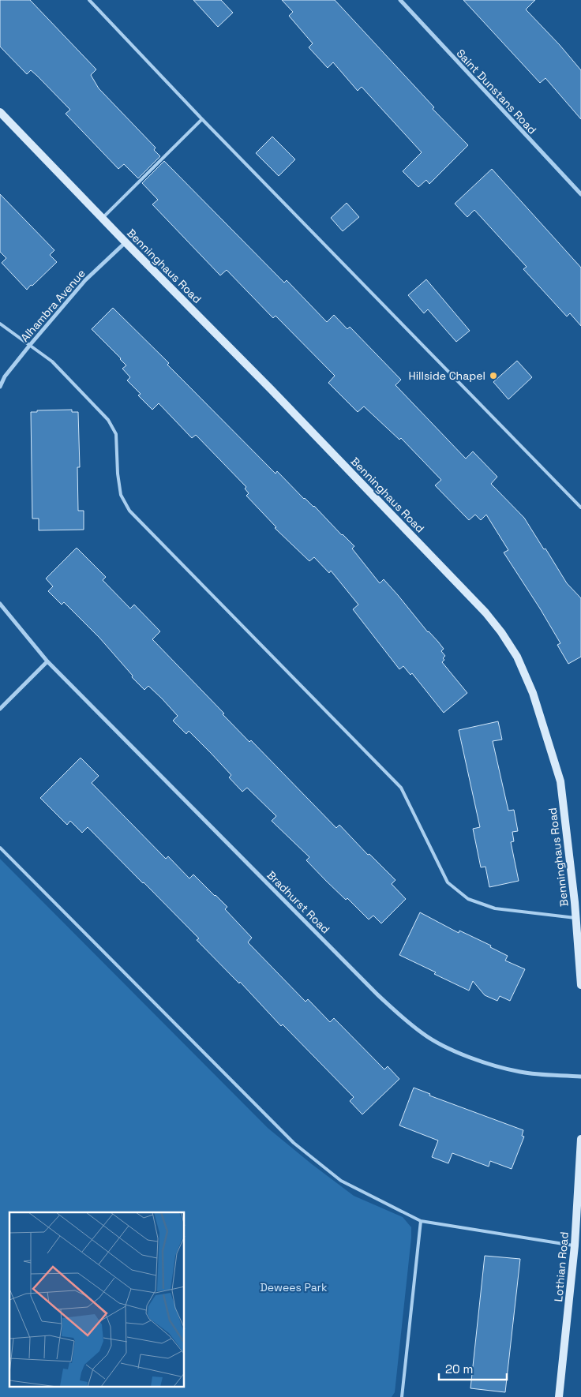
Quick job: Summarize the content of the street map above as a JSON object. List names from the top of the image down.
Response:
{
  "streets": {
    "street": [
      "Saint Dunstans Road",
      "Benninghaus Road",
      "Alhambra Avenue",
      "Bradhurst Road",
      "Lothian Road"
    ]
  },
  "crossings": [
    ["Benninghaus Road", "Alhambra Avenue"]
  ],
  "parks": ["Dewees Park"],
  "places": ["Hillside Chapel"],
  "scale_bar": "20 m"
}
